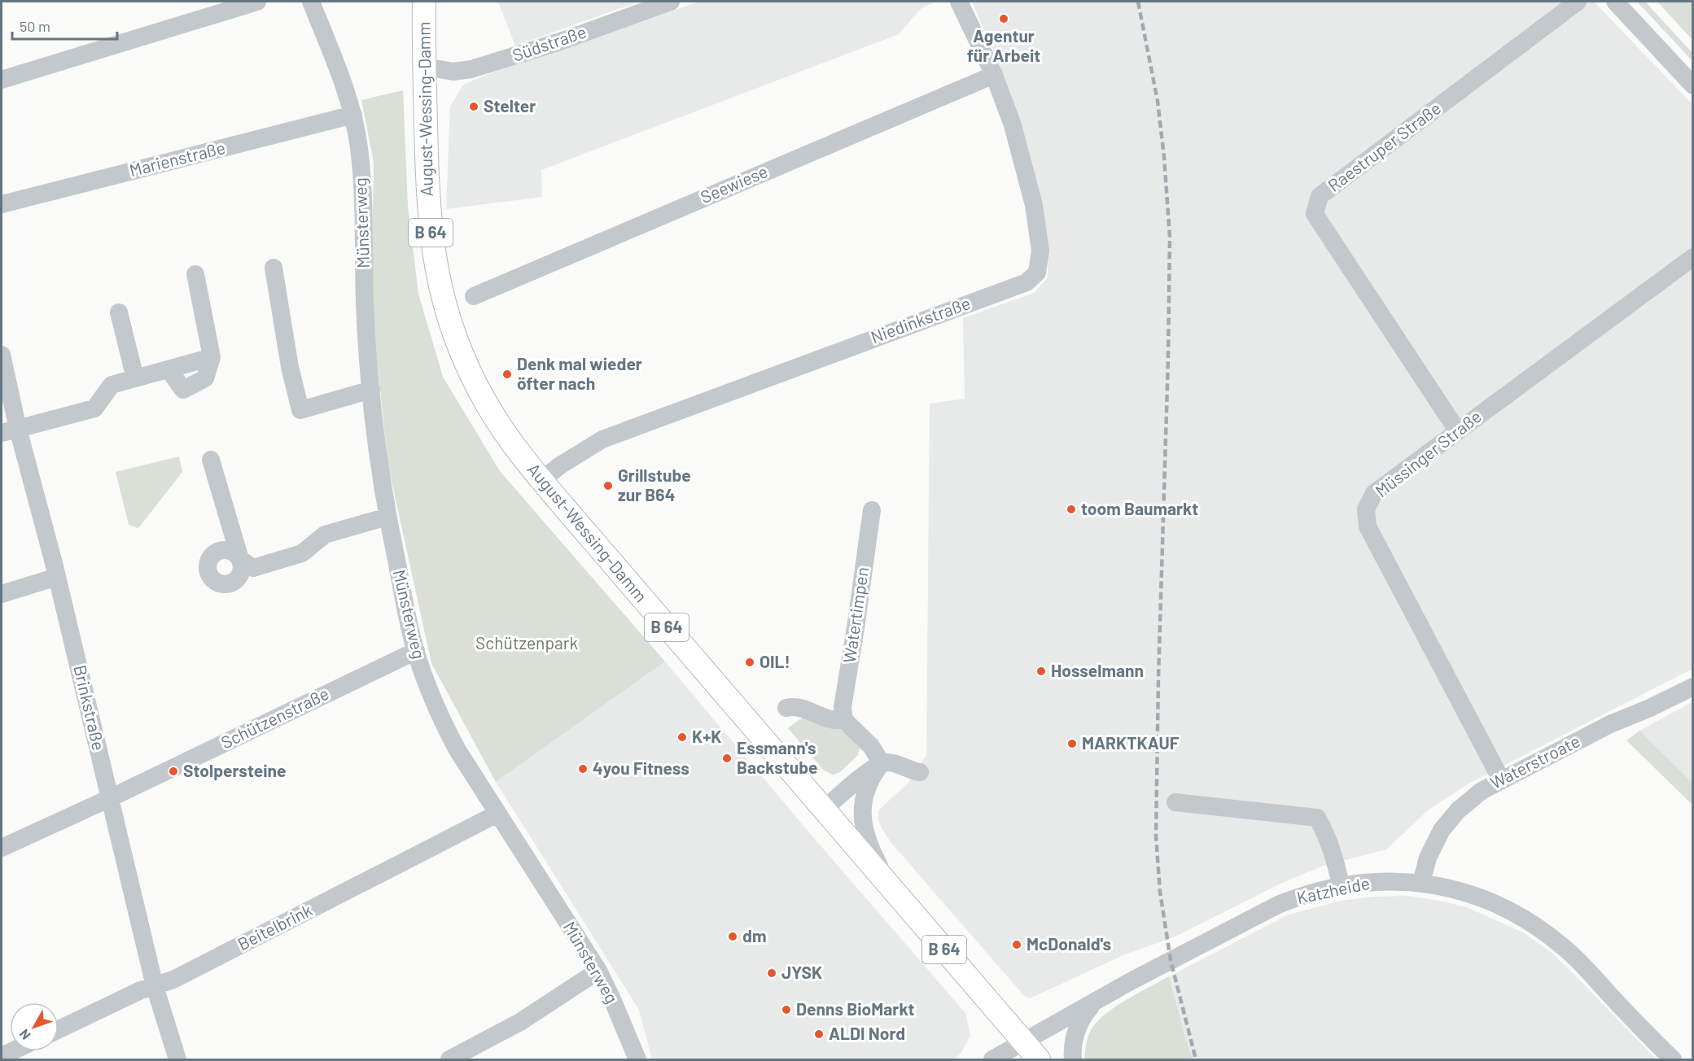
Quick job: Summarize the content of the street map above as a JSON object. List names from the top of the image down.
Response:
{
  "streets": {
    "main road": ["August-Wessing-Damm", "B 64"],
    "street": [
      "Südstraße",
      "Raestruper Straße",
      "Marienstraße",
      "Seewiese",
      "Münsterweg",
      "Niedinkstraße",
      "Müssinger Straße",
      "Watertimpen",
      "Brinkstraße",
      "Schützenstraße",
      "Waterstroate",
      "Katzheide",
      "Beitelbrink"
    ]
  },
  "crossings": [
    ["Südstraße", "August-Wessing-Damm"],
    ["August-Wessing-Damm", "Niedinkstraße"],
    ["August-Wessing-Damm", "Katzheide"],
    ["Raestruper Straße", "Müssinger Straße"],
    ["Marienstraße", "Münsterweg"],
    ["Seewiese", "Niedinkstraße"],
    ["Münsterweg", "Schützenstraße"],
    ["Münsterweg", "Beitelbrink"],
    ["Müssinger Straße", "Waterstroate"],
    ["Brinkstraße", "Schützenstraße"],
    ["Brinkstraße", "Beitelbrink"],
    ["Waterstroate", "Katzheide"]
  ],
  "parks": ["Schützenpark"],
  "places": [
    "Agentur für Arbeit",
    "Stelter",
    "Denk mal wieder öfter nach",
    "Grillstube zur B64",
    "toom Baumarkt",
    "OIL!",
    "Hosselmann",
    "K+K",
    "MARKTKAUF",
    "Essmann's Backstube",
    "4you Fitness",
    "Stolpersteine",
    "dm",
    "McDonald's",
    "JYSK",
    "Denns BioMarkt",
    "ALDI Nord"
  ],
  "scale_bar": "50 m",
  "north": "bottom left"
}
